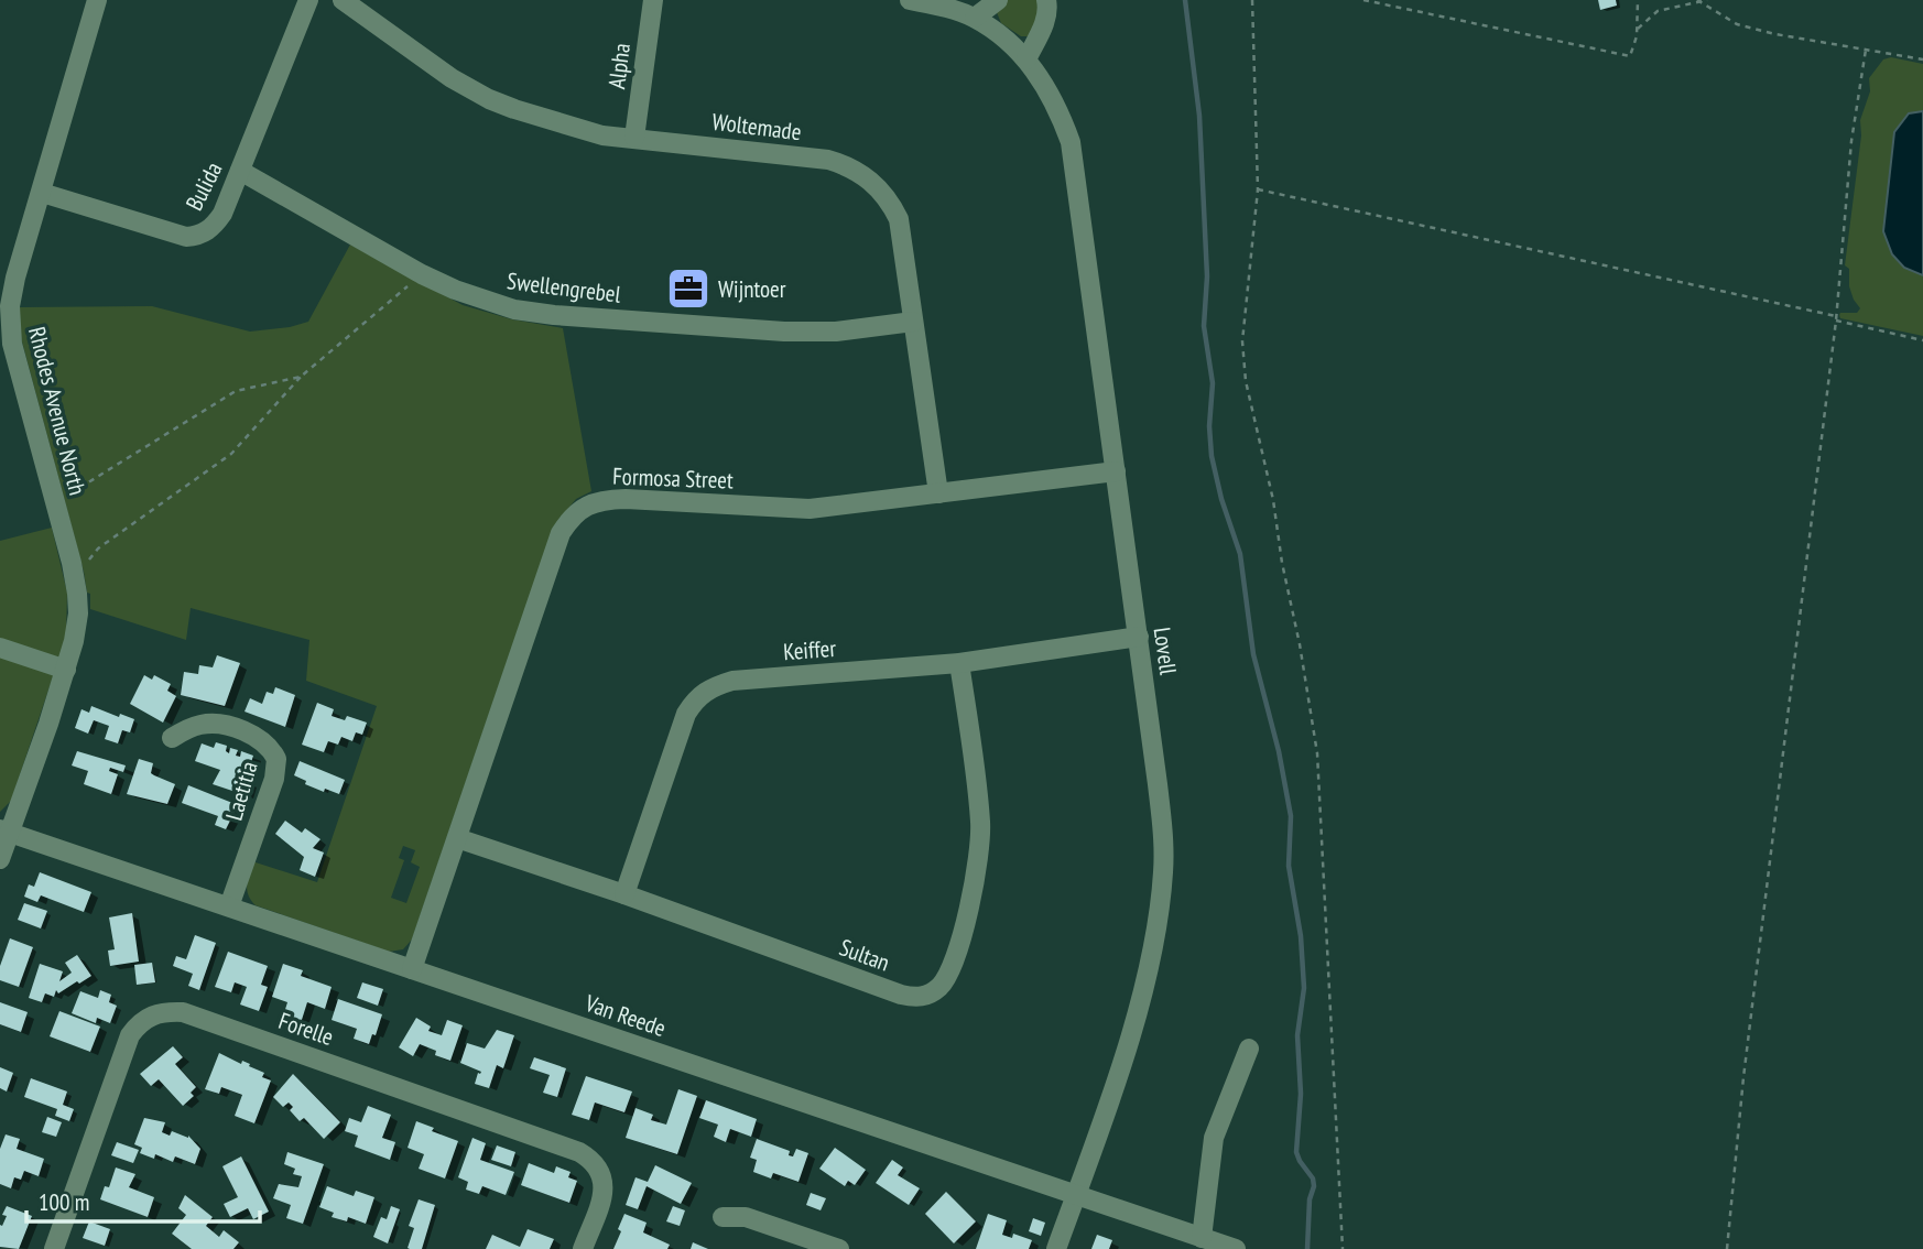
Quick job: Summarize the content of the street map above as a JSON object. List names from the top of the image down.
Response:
{
  "streets": {
    "street": [
      "Alpha",
      "Woltemade",
      "Bulida",
      "Swellengrebel",
      "Rhodes Avenue North",
      "Formosa Street",
      "Keiffer",
      "Lovell",
      "Laetitia",
      "Sultan",
      "Van Reede",
      "Forelle"
    ]
  },
  "crossings": [
    ["Alpha", "Woltemade"],
    ["Woltemade", "Swellengrebel"],
    ["Woltemade", "Formosa Street"],
    ["Bulida", "Swellengrebel"],
    ["Bulida", "Rhodes Avenue North"],
    ["Rhodes Avenue North", "Van Reede"],
    ["Formosa Street", "Lovell"],
    ["Formosa Street", "Sultan"],
    ["Formosa Street", "Van Reede"],
    ["Keiffer", "Lovell"],
    ["Keiffer", "Sultan"],
    ["Lovell", "Van Reede"],
    ["Laetitia", "Van Reede"]
  ],
  "places": {
    "office": ["Wijntoer"]
  },
  "scale_bar": "100 m"
}
